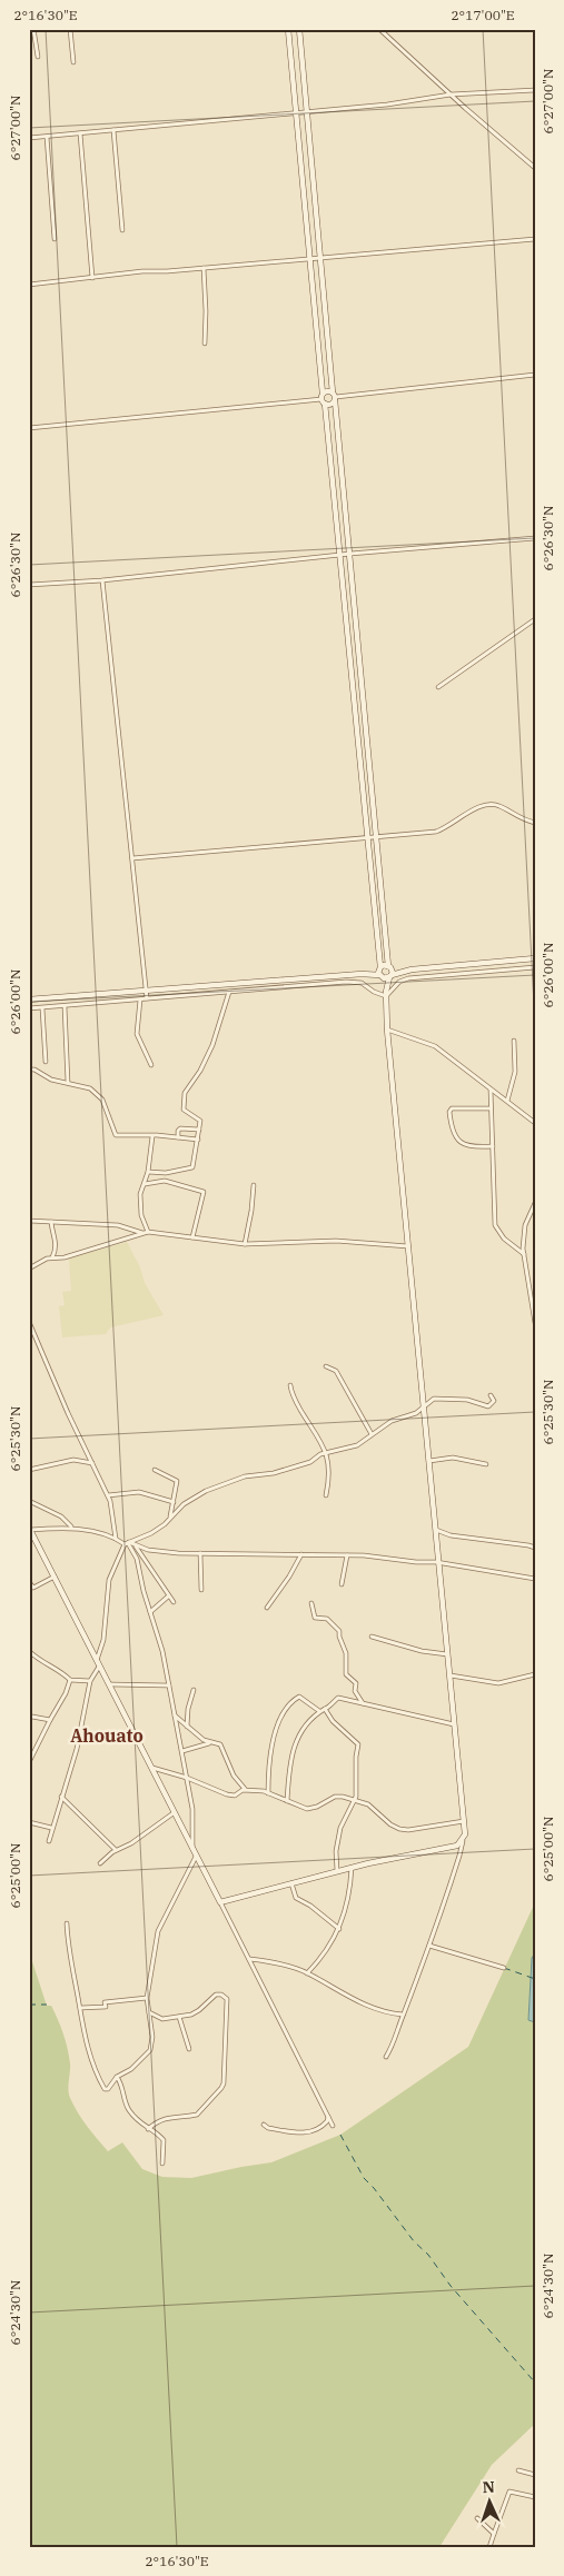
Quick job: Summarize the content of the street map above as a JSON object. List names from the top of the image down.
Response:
{
  "districts": ["Ahouato"],
  "north": "top",
  "coordinates": [
    "2°16'30\"E",
    "2°17'00\"E",
    "6°27'00\"N",
    "6°26'30\"N",
    "6°26'00\"N",
    "6°25'30\"N",
    "6°25'00\"N",
    "6°24'30\"N"
  ]
}
